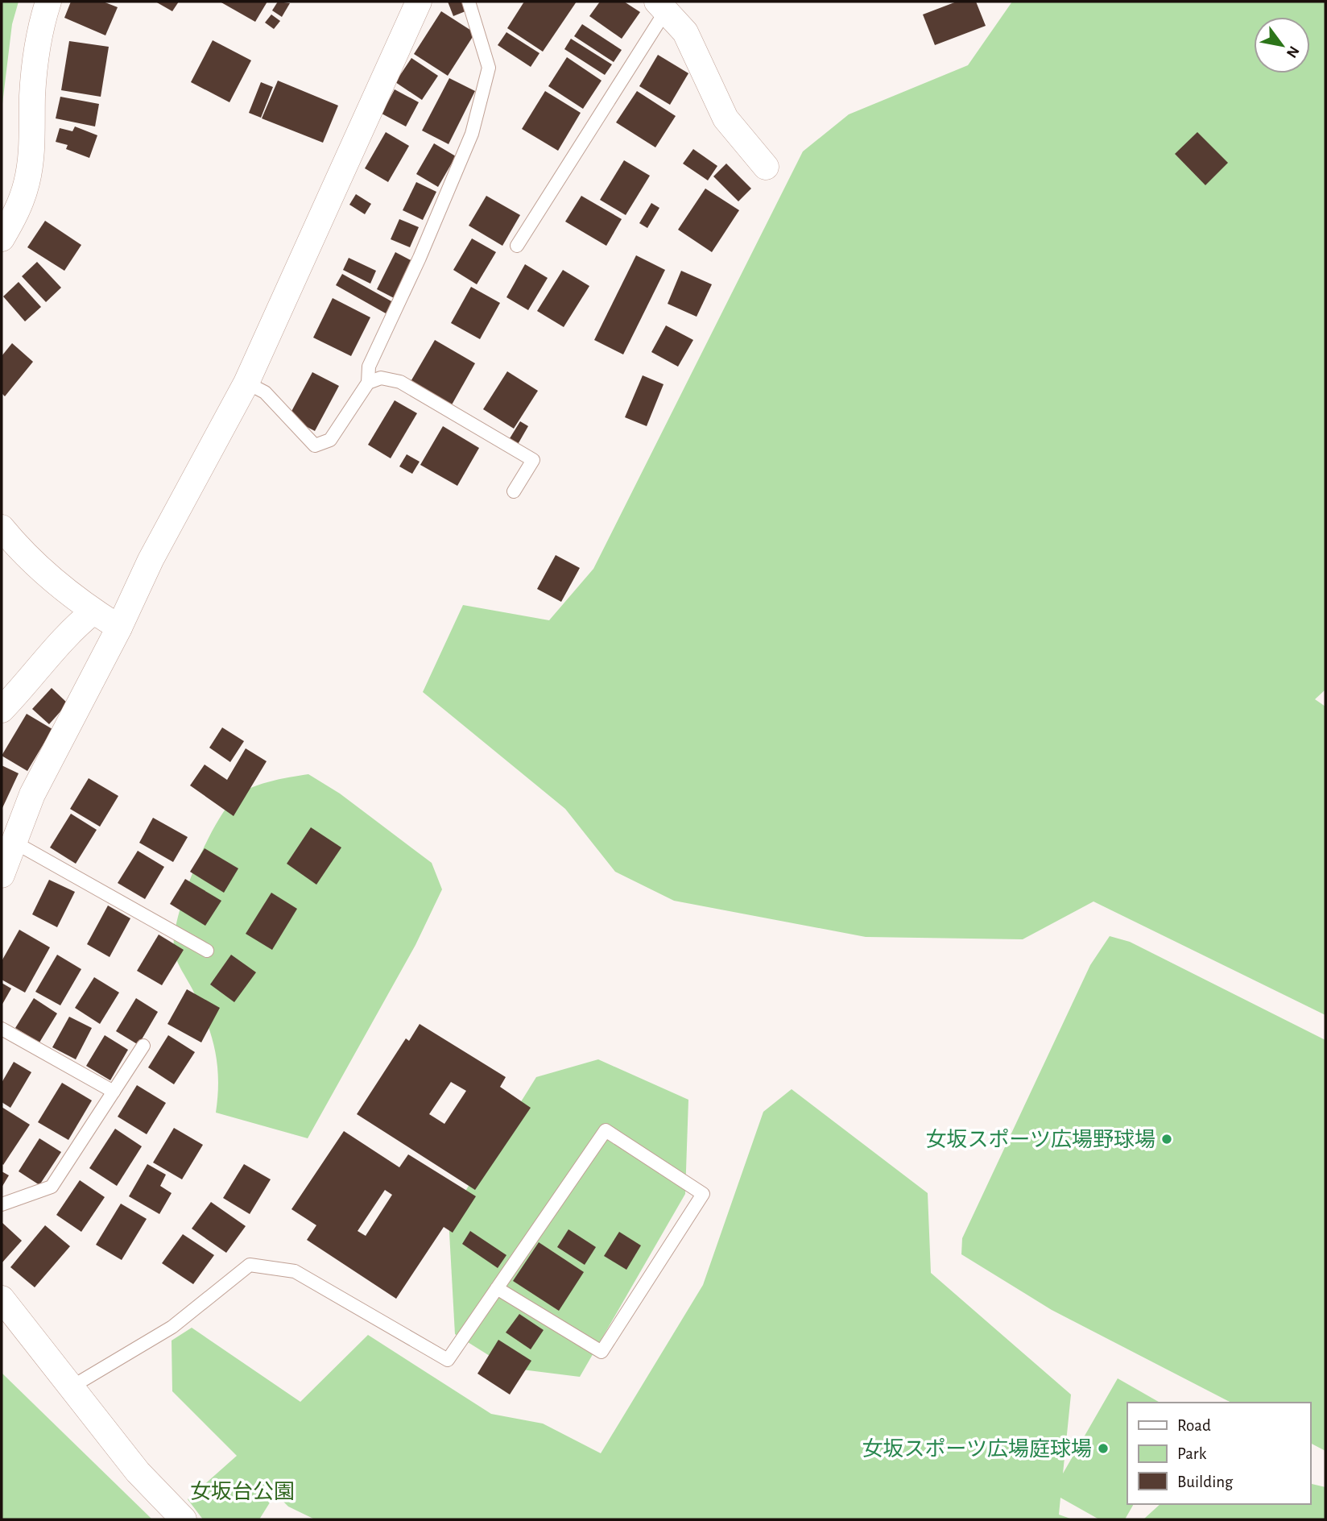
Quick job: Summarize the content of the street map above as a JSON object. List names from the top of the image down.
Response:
{
  "parks": ["女坂台公園"],
  "places": ["女坂スポーツ広場野球場", "女坂スポーツ広場庭球場"],
  "legend": ["Road", "Park", "Building"],
  "north": "bottom right"
}
